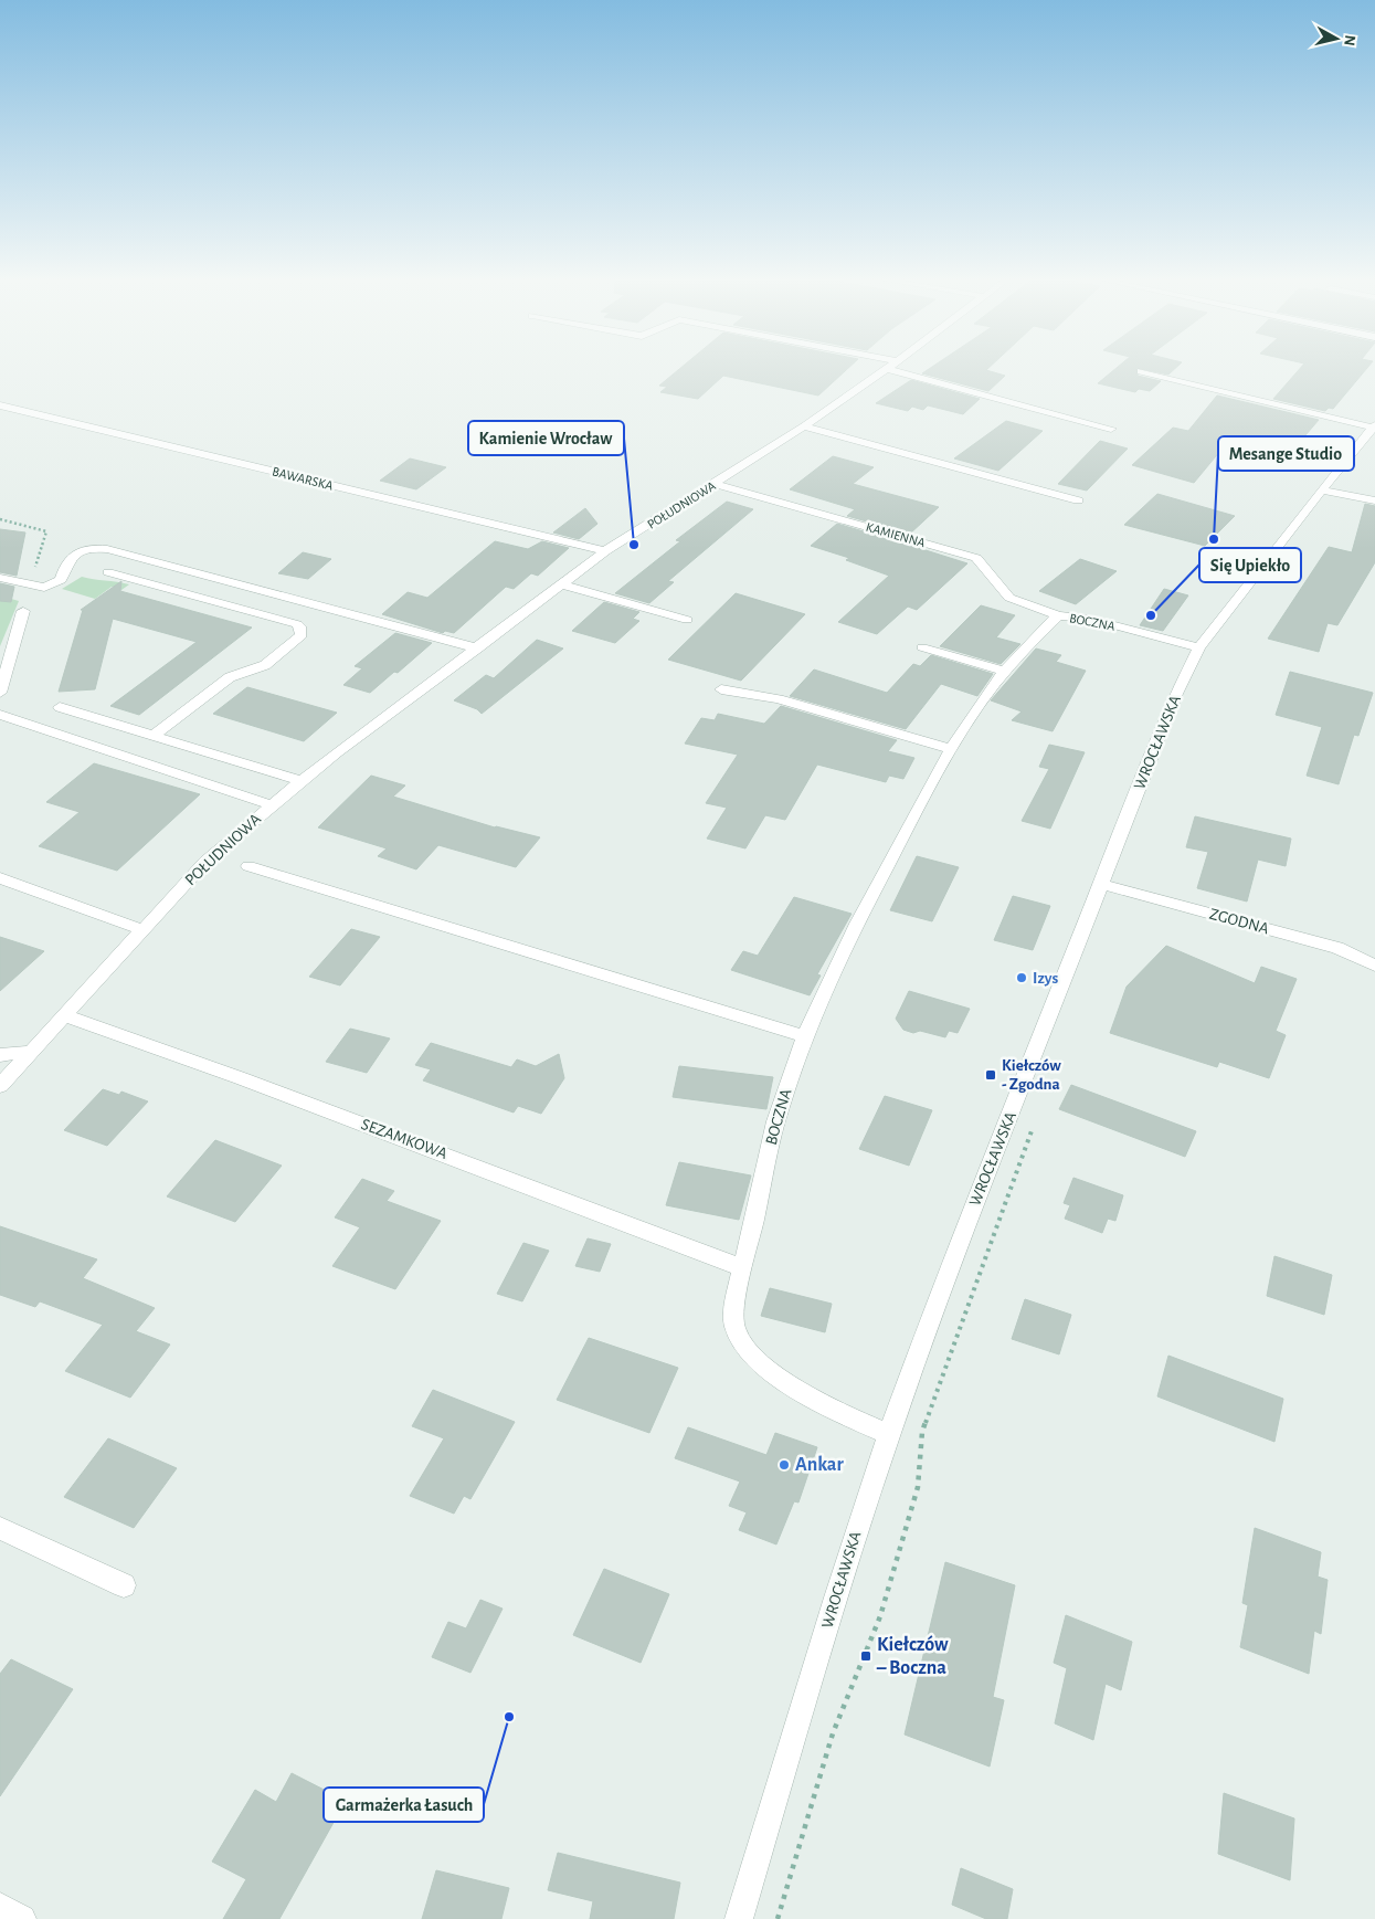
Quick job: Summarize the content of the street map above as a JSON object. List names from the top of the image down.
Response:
{
  "streets": {
    "street": [
      "BAWARSKA",
      "POŁUDNIOWA",
      "KAMIENNA",
      "BOCZNA",
      "WROCŁAWSKA",
      "ZGODNA",
      "SEZAMKOWA"
    ]
  },
  "crossings": [
    ["BAWARSKA", "POŁUDNIOWA"],
    ["POŁUDNIOWA", "KAMIENNA"],
    ["POŁUDNIOWA", "SEZAMKOWA"],
    ["KAMIENNA", "BOCZNA"],
    ["BOCZNA", "WROCŁAWSKA"],
    ["BOCZNA", "SEZAMKOWA"],
    ["WROCŁAWSKA", "ZGODNA"]
  ],
  "places": {
    "other": [
      "Mesange Studio",
      "Kamienie Wrocław",
      "Się Upiekło",
      "Izys",
      "Ankar",
      "Garmażerka Łasuch"
    ],
    "transit": ["Kiełczów - Zgodna", "Kiełczów – Boczna"]
  },
  "north": "right"
}
